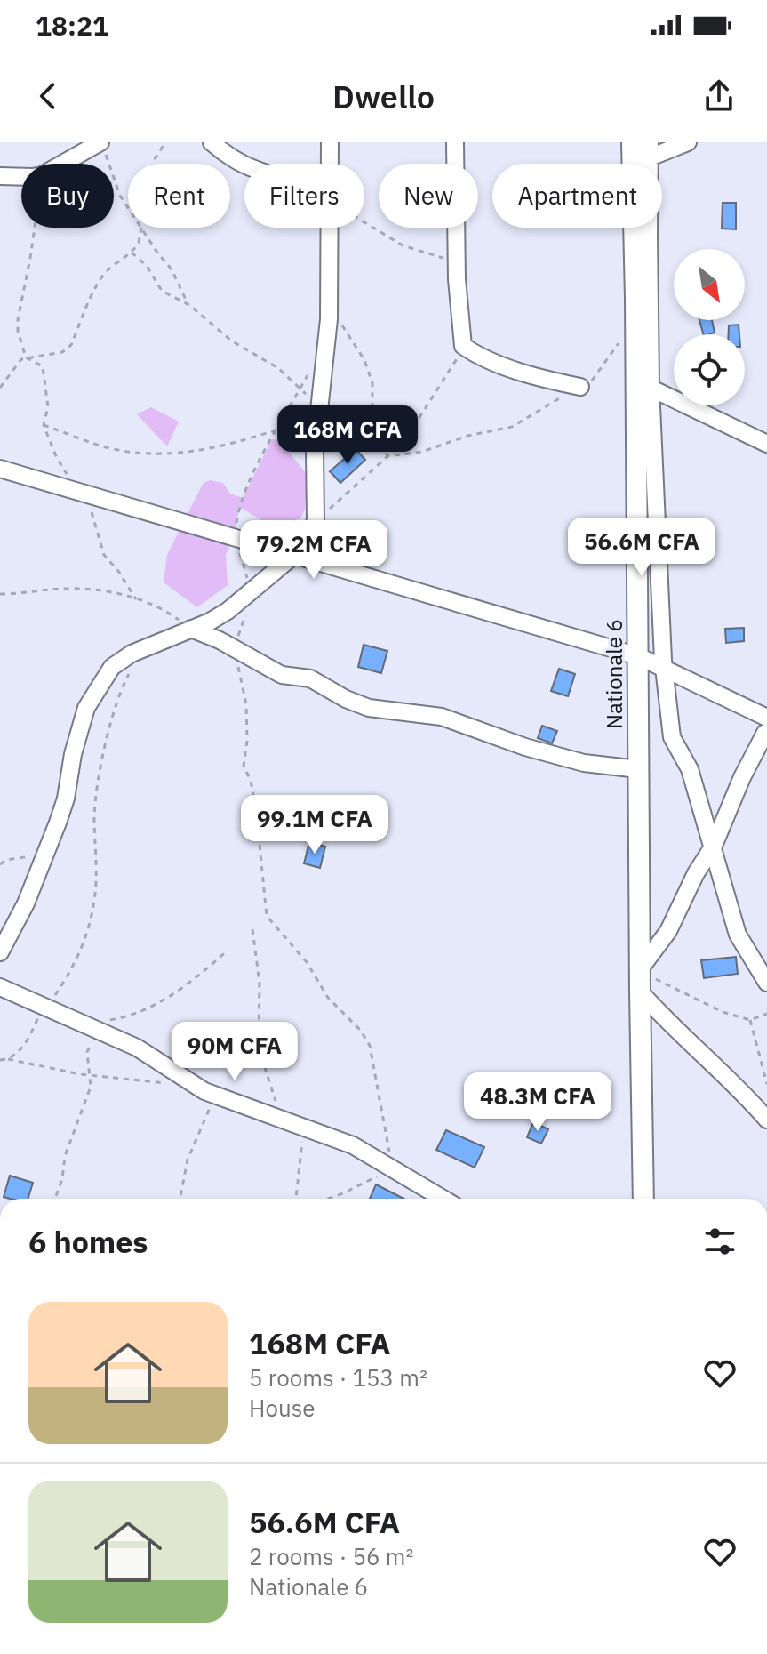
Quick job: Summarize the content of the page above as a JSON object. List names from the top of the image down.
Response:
{
  "streets": {
    "main road": ["Nationale 6"]
  },
  "north": "bottom right",
  "page": {
    "status": "18:21",
    "header": "Dwello",
    "chip": [
      "Buy",
      "Rent",
      "Filters",
      "New",
      "Apartment"
    ],
    "price": [
      "168M CFA",
      "56.6M CFA",
      "79.2M CFA",
      "99.1M CFA",
      "90M CFA",
      "48.3M CFA"
    ],
    "heading": "6 homes",
    "list": [
      {
        "name": "168M CFA",
        "note": "5 rooms · 153 m² · House"
      },
      {
        "name": "56.6M CFA",
        "note": "2 rooms · 56 m² · Nationale 6"
      }
    ]
  }
}
